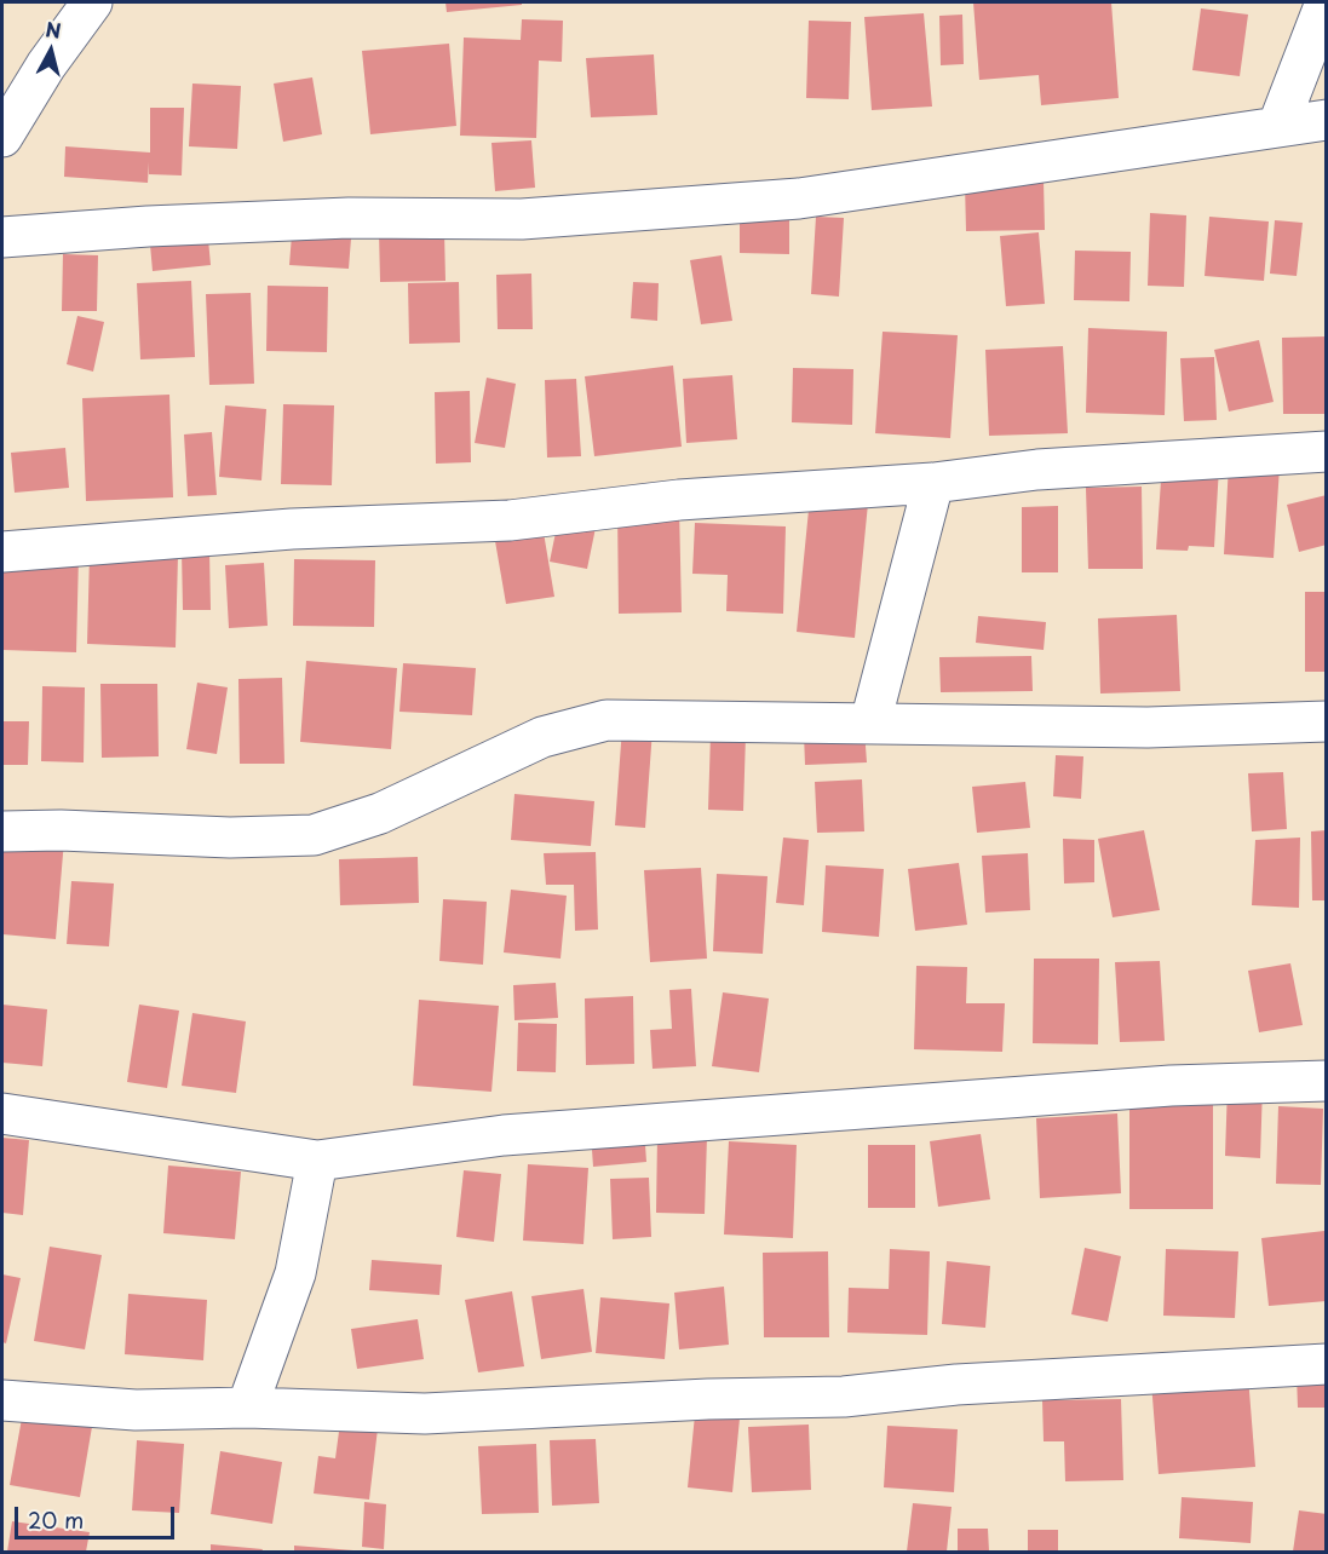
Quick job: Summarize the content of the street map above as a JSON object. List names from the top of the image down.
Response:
{
  "scale_bar": "20 m",
  "north": "top"
}
